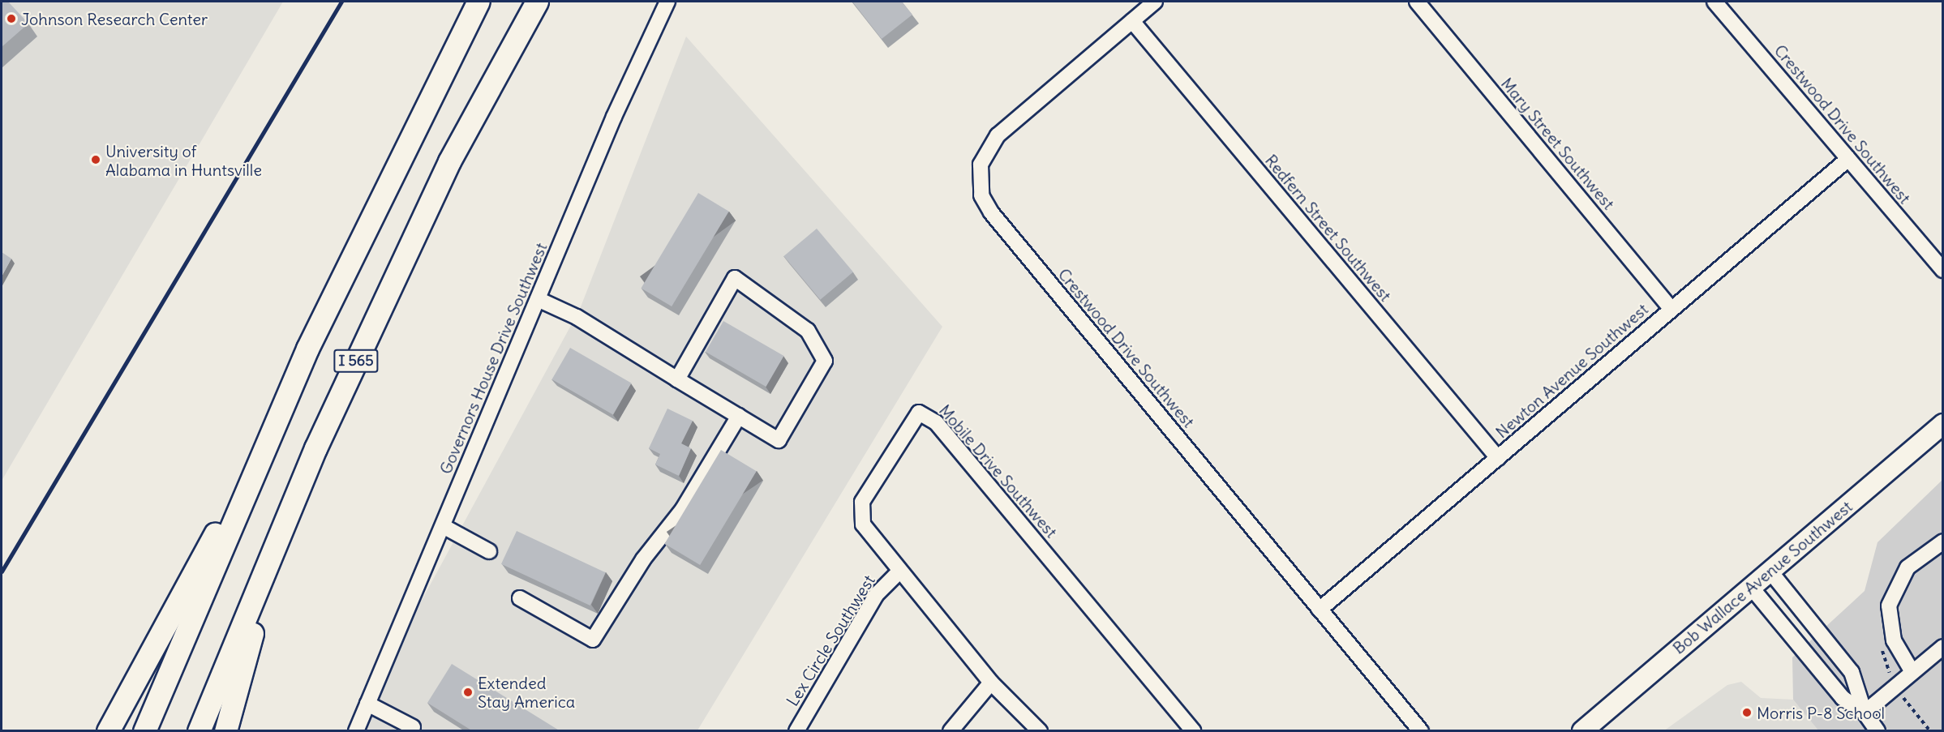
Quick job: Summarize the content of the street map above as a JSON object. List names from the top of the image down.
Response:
{
  "streets": {
    "highway": ["I 565"],
    "main road": ["Bob Wallace Avenue Southwest"],
    "street": [
      "Crestwood Drive Southwest",
      "Mary Street Southwest",
      "Redfern Street Southwest",
      "Governors House Drive Southwest",
      "Newton Avenue Southwest",
      "Mobile Drive Southwest",
      "Lex Circle Southwest"
    ]
  },
  "crossings": [
    ["Crestwood Drive Southwest", "Redfern Street Southwest"],
    ["Crestwood Drive Southwest", "Newton Avenue Southwest"],
    ["Mary Street Southwest", "Newton Avenue Southwest"],
    ["Redfern Street Southwest", "Newton Avenue Southwest"],
    ["Mobile Drive Southwest", "Lex Circle Southwest"]
  ],
  "places": [
    "Johnson Research Center",
    "University of Alabama in Huntsville",
    "Extended Stay America",
    "Morris P-8 School"
  ]
}
